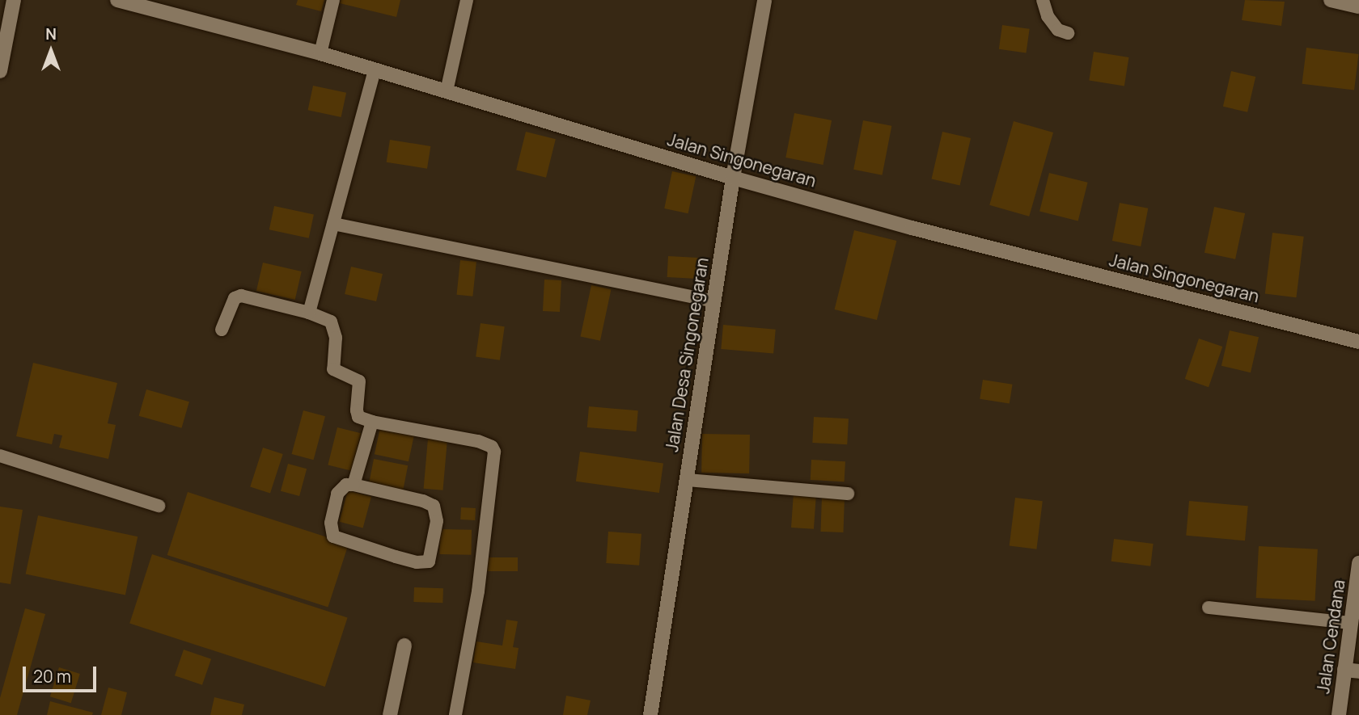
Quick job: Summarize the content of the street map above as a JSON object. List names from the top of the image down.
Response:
{
  "streets": {
    "street": ["Jalan Singonegaran", "Jalan Desa Singonegaran", "Jalan Cendana"]
  },
  "crossings": [
    ["Jalan Singonegaran", "Jalan Desa Singonegaran"]
  ],
  "scale_bar": "20 m",
  "north": "top"
}
